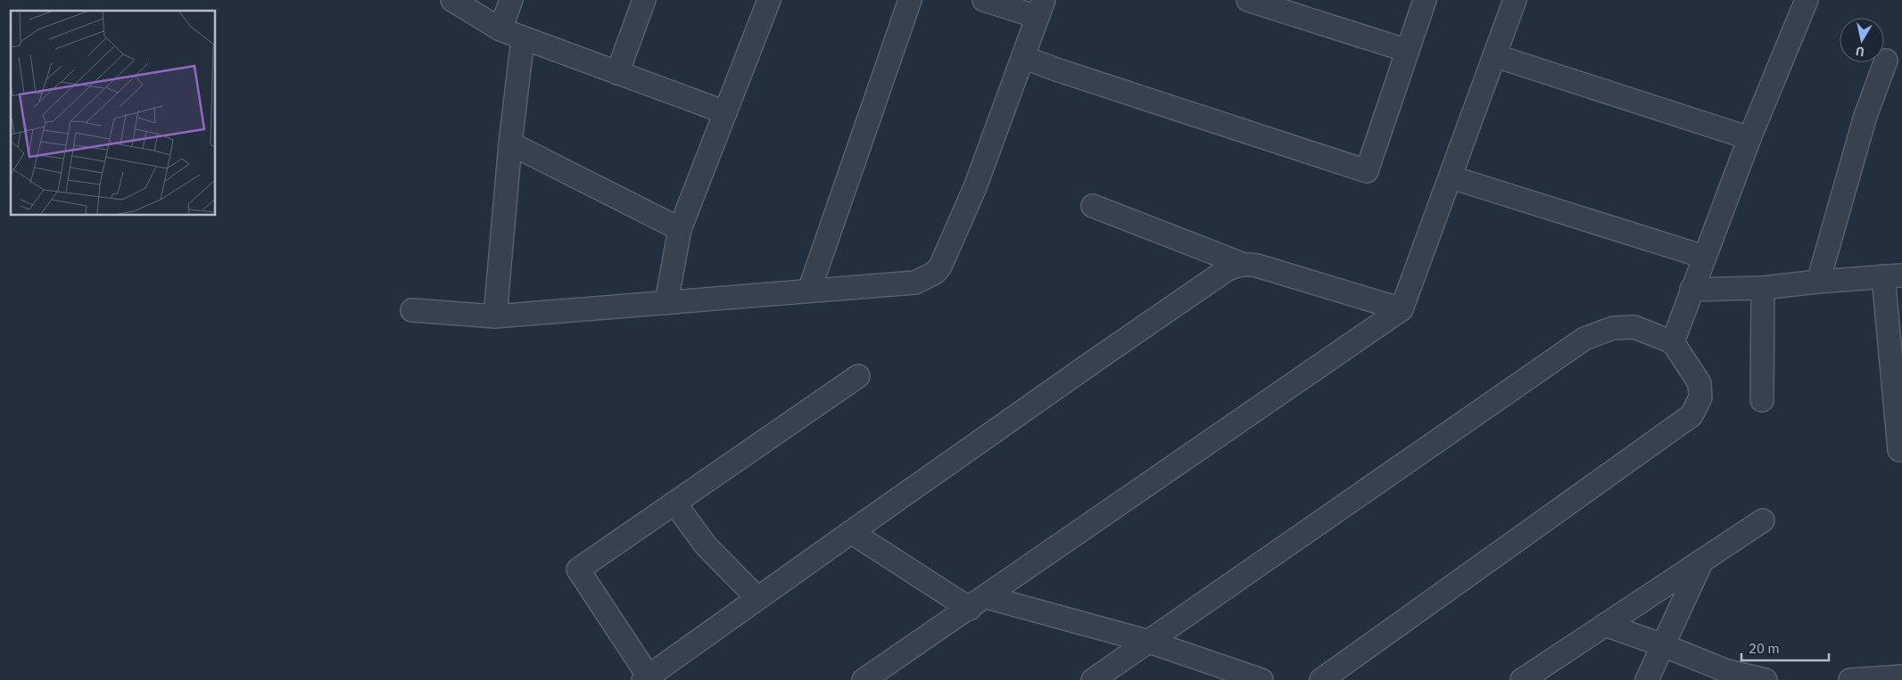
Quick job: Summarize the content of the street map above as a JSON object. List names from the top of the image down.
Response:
{
  "scale_bar": "20 m",
  "north": "bottom"
}
